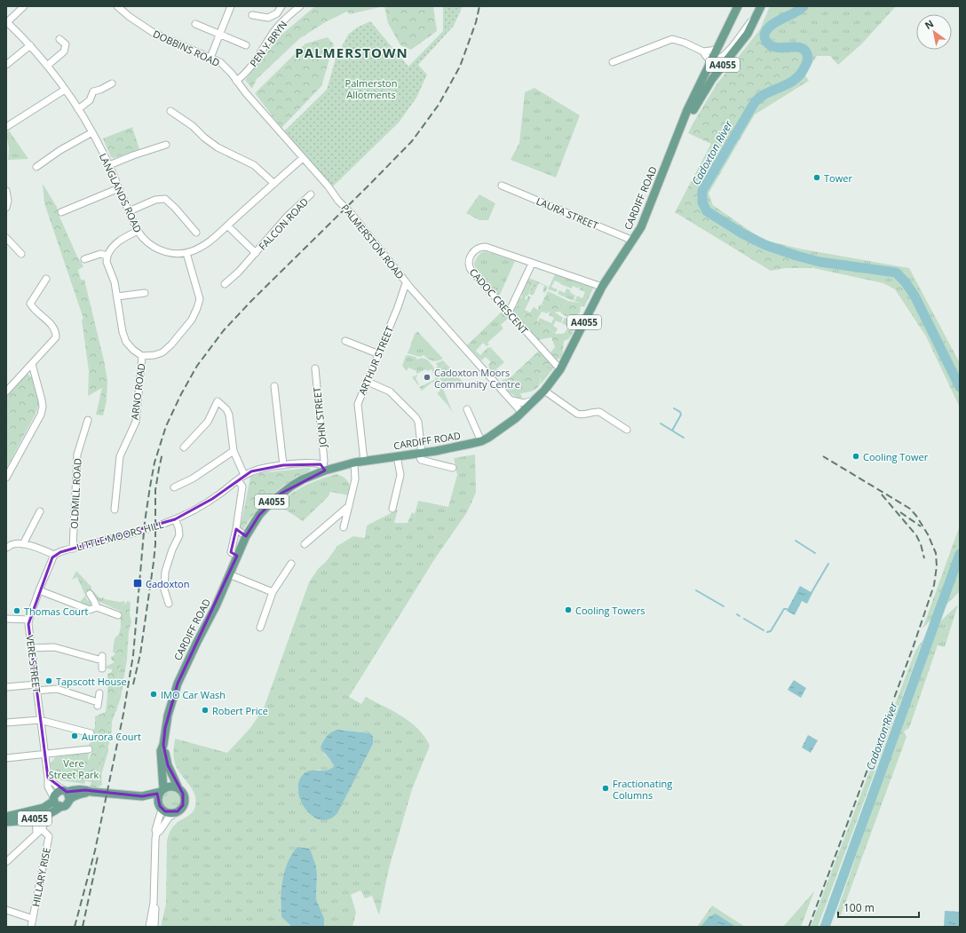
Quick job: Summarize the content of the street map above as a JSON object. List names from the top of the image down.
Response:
{
  "streets": {
    "main road": ["A4055", "CARDIFF ROAD"],
    "street": [
      "PEN Y BRYN",
      "DOBBINS ROAD",
      "LANGLANDS ROAD",
      "LAURA STREET",
      "FALCON ROAD",
      "PALMERSTON ROAD",
      "CADOC CRESCENT",
      "ARTHUR STREET",
      "ARNO ROAD",
      "JOHN STREET",
      "OLDMILL ROAD",
      "LITTLE MOORS HILL",
      "VERE STREET",
      "HILLARY RISE"
    ]
  },
  "crossings": [
    ["PEN Y BRYN", "DOBBINS ROAD"],
    ["PEN Y BRYN", "PALMERSTON ROAD"],
    ["DOBBINS ROAD", "PALMERSTON ROAD"],
    ["A4055", "CARDIFF ROAD"],
    ["A4055", "VERE STREET"],
    ["LANGLANDS ROAD", "FALCON ROAD"],
    ["LANGLANDS ROAD", "PALMERSTON ROAD"],
    ["CARDIFF ROAD", "LAURA STREET"],
    ["CARDIFF ROAD", "PALMERSTON ROAD"],
    ["CARDIFF ROAD", "CADOC CRESCENT"],
    ["CARDIFF ROAD", "ARTHUR STREET"],
    ["CARDIFF ROAD", "JOHN STREET"],
    ["CARDIFF ROAD", "LITTLE MOORS HILL"],
    ["PALMERSTON ROAD", "ARTHUR STREET"],
    ["JOHN STREET", "LITTLE MOORS HILL"],
    ["OLDMILL ROAD", "LITTLE MOORS HILL"],
    ["LITTLE MOORS HILL", "VERE STREET"]
  ],
  "districts": ["PALMERSTOWN"],
  "water": ["Cadoxton River"],
  "parks": ["Palmerston Allotments", "Vere Street Park"],
  "places": {
    "other": [
      "Tower",
      "Cadoxton Moors Community Centre",
      "Cooling Tower",
      "Cooling Towers",
      "Thomas Court",
      "Tapscott House",
      "IMO Car Wash",
      "Robert Price",
      "Aurora Court",
      "Fractionating Columns"
    ],
    "transit": ["Cadoxton"]
  },
  "scale_bar": "100 m",
  "north": "top left"
}
